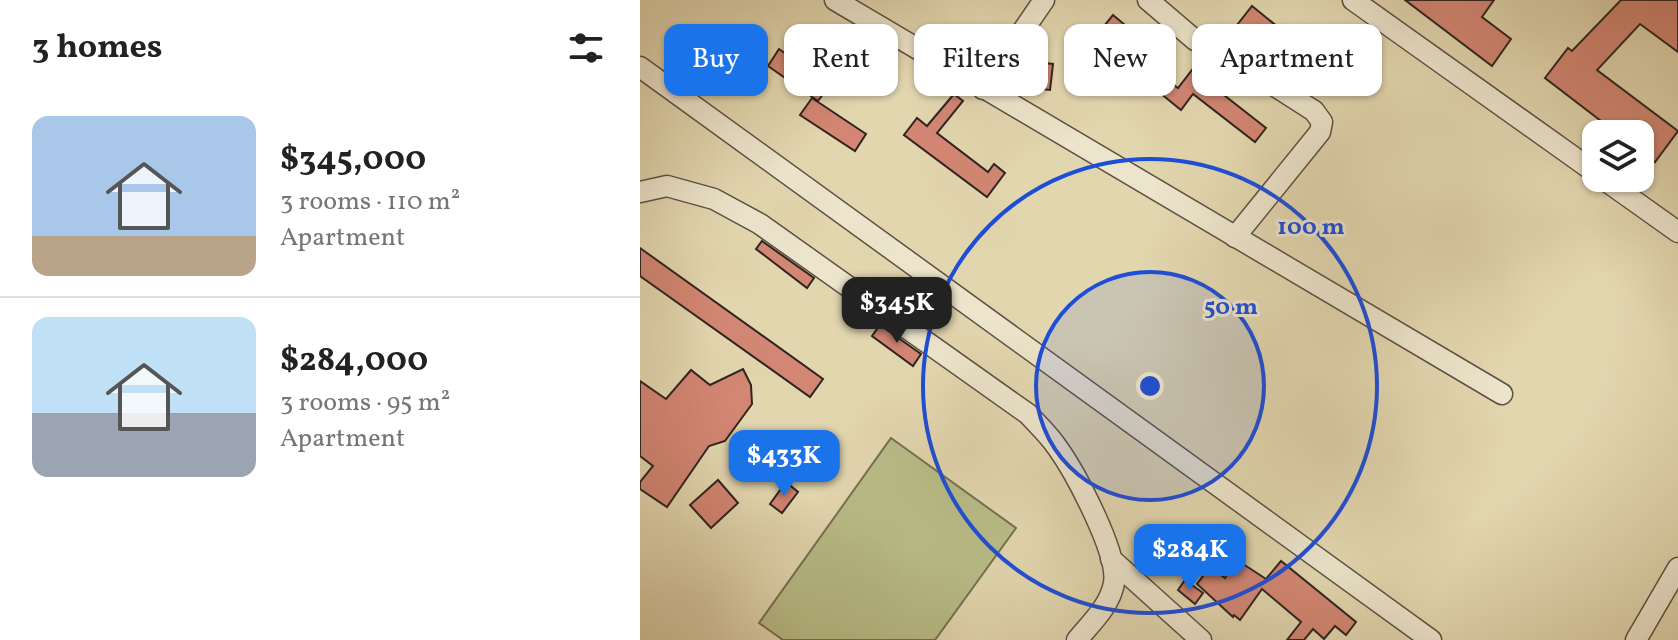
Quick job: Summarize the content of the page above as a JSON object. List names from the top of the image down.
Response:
{
  "page": {
    "heading": "3 homes",
    "chip": [
      "Buy",
      "Rent",
      "Filters",
      "New",
      "Apartment"
    ],
    "list": [
      {
        "name": "$345,000",
        "note": "3 rooms · 110 m² · Apartment"
      },
      {
        "name": "$284,000",
        "note": "3 rooms · 95 m² · Apartment"
      }
    ],
    "price": ["$345K", "$433K", "$284K"]
  },
  "rings": ["100 m", "50 m"]
}
